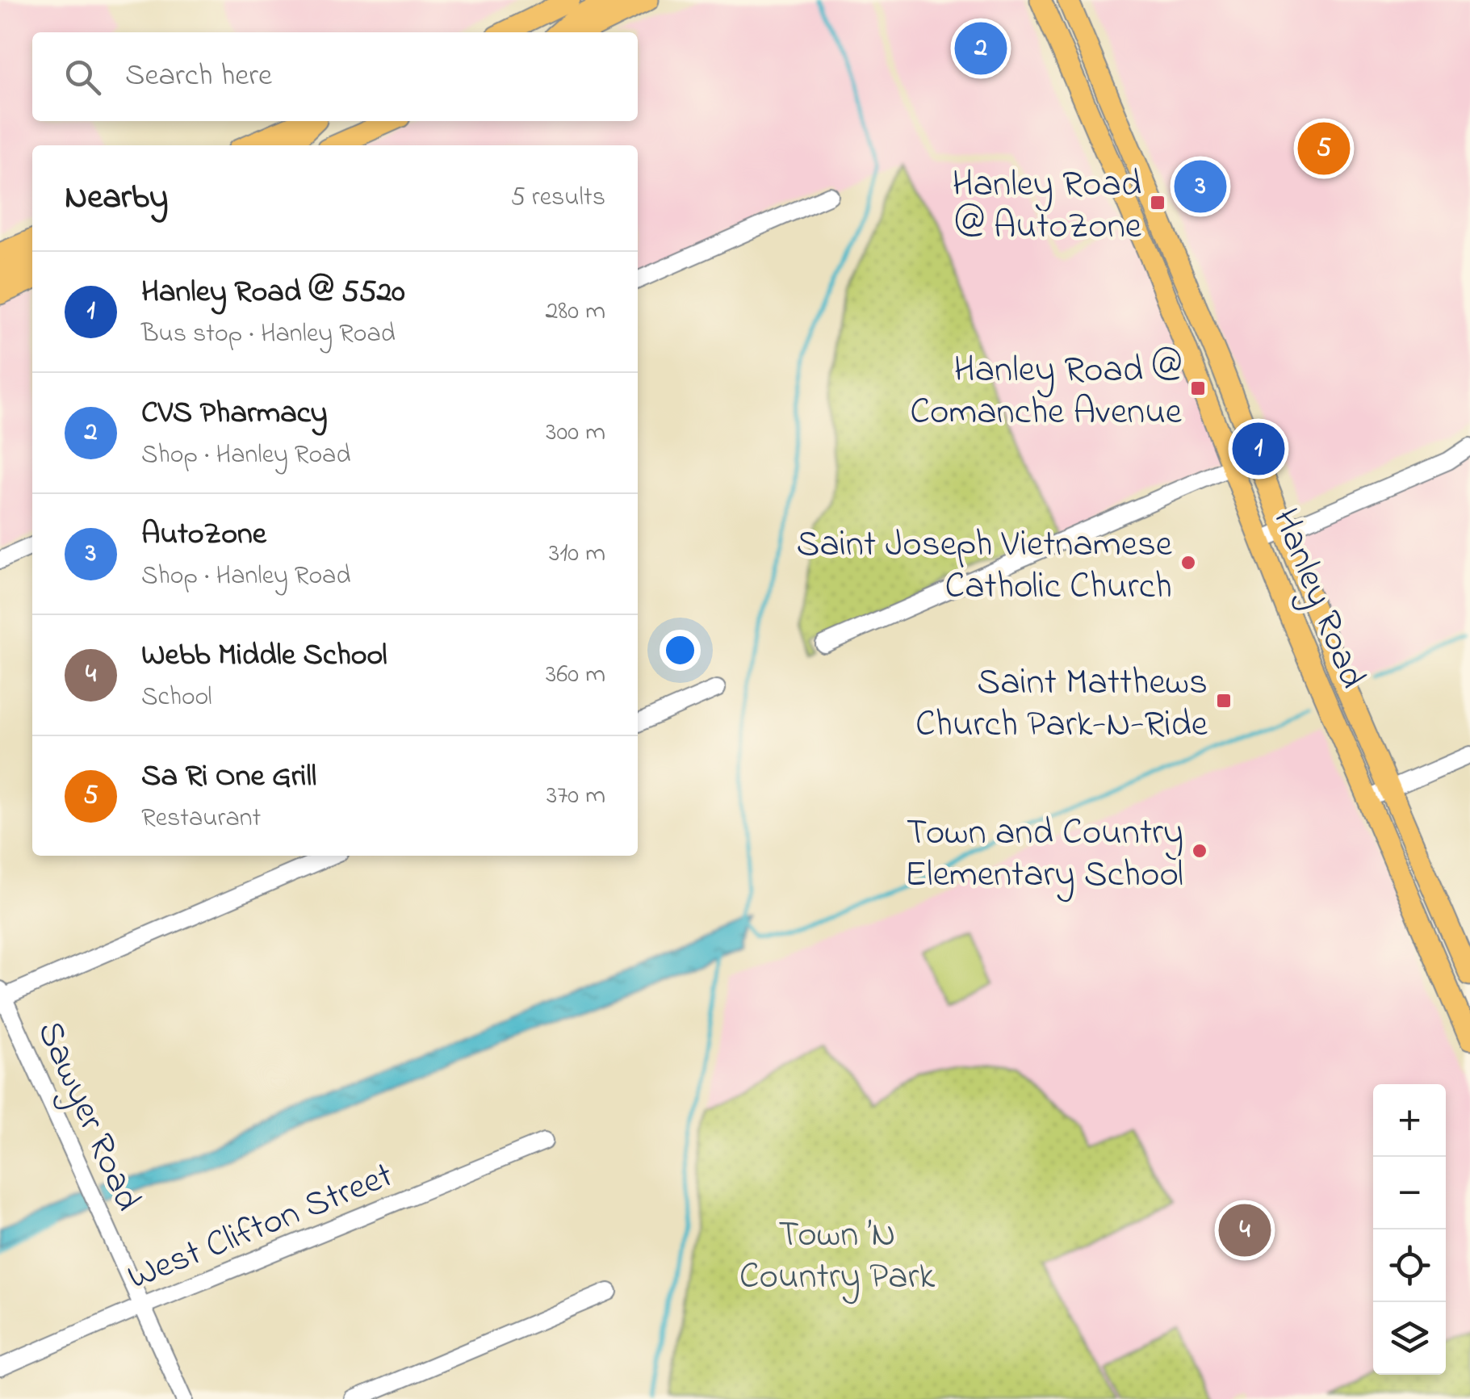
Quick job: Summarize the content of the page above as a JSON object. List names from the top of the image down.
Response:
{
  "streets": {
    "main road": ["Hanley Road"],
    "street": ["Sawyer Road", "West Clifton Street"]
  },
  "crossings": [
    ["Sawyer Road", "West Clifton Street"]
  ],
  "parks": ["Town ’N Country Park"],
  "places": {
    "transit": ["Hanley Road @ AutoZone", "Hanley Road @ Comanche Avenue", "Saint Matthews Church Park-N-Ride"],
    "other": ["Saint Joseph Vietnamese Catholic Church", "Town and Country Elementary School"]
  },
  "page": {
    "pins": [
      "2",
      "5",
      "3",
      "1",
      "4"
    ],
    "search": "Search here",
    "heading": ["Nearby", "5 results"],
    "list": [
      {
        "mark": "1",
        "name": "Hanley Road @ 5520",
        "note": "Bus stop · Hanley Road",
        "value": "280 m"
      },
      {
        "mark": "2",
        "name": "CVS Pharmacy",
        "note": "Shop · Hanley Road",
        "value": "300 m"
      },
      {
        "mark": "3",
        "name": "AutoZone",
        "note": "Shop · Hanley Road",
        "value": "310 m"
      },
      {
        "mark": "4",
        "name": "Webb Middle School",
        "note": "School",
        "value": "360 m"
      },
      {
        "mark": "5",
        "name": "Sa Ri One Grill",
        "note": "Restaurant",
        "value": "370 m"
      }
    ],
    "map_buttons": ["+", "−"]
  }
}
